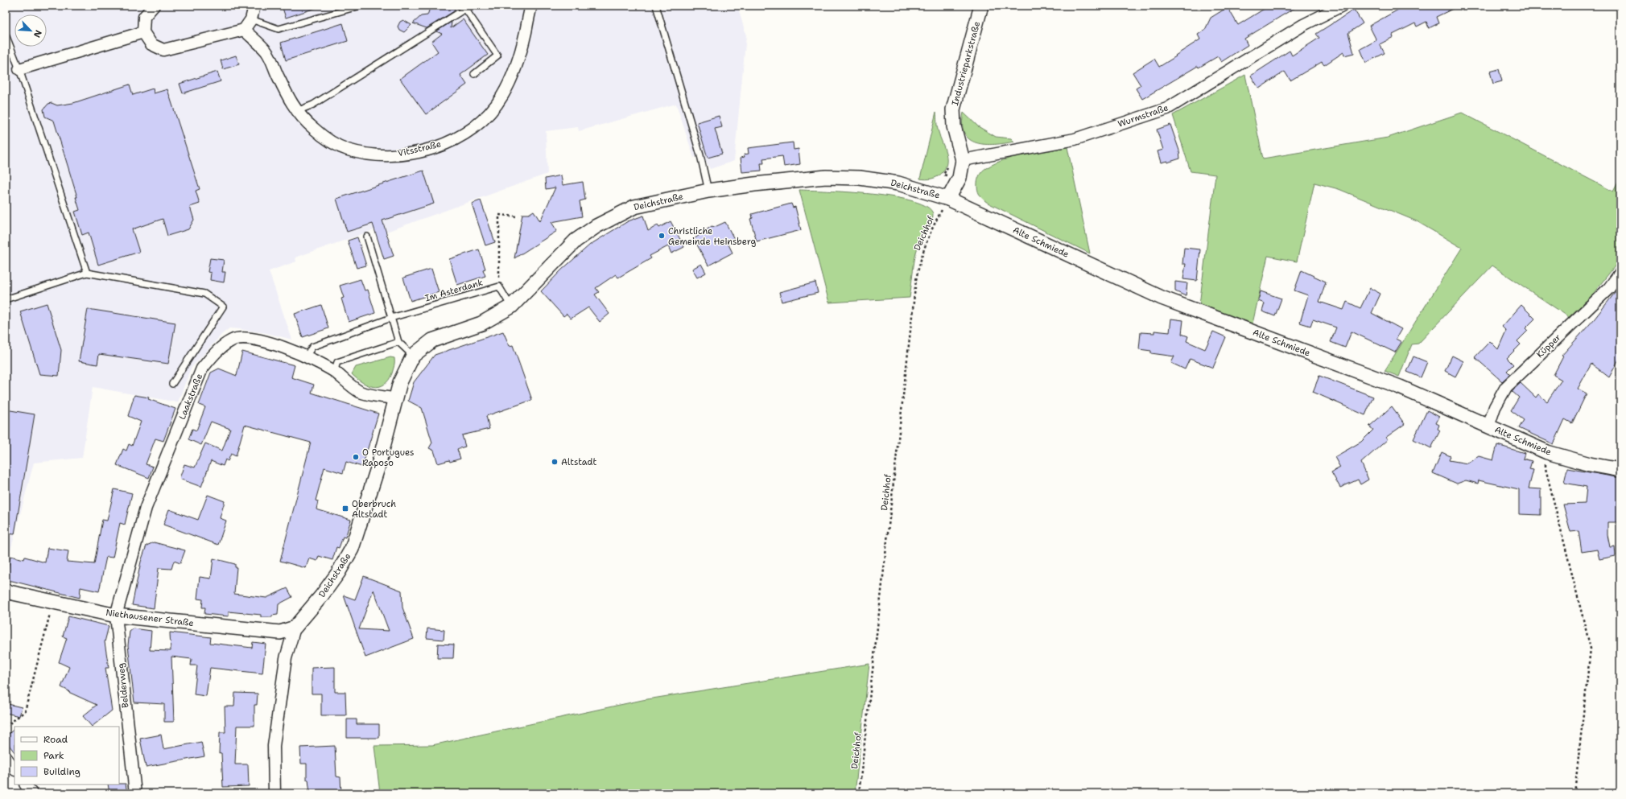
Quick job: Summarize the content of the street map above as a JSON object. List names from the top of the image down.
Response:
{
  "streets": {
    "street": [
      "Industrieparkstraße",
      "Wurmstraße",
      "Vitsstraße",
      "Deichstraße",
      "Alte Schmiede",
      "Küpper",
      "Laakstraße",
      "Niethausener Straße",
      "Belderweg"
    ],
    "lane": ["Im Asterdank"],
    "path": ["Deichhof"]
  },
  "crossings": [
    ["Industrieparkstraße", "Wurmstraße"],
    ["Deichstraße", "Deichhof"],
    ["Deichstraße", "Alte Schmiede"],
    ["Deichstraße", "Laakstraße"],
    ["Deichstraße", "Niethausener Straße"],
    ["Deichhof", "Alte Schmiede"],
    ["Alte Schmiede", "Küpper"],
    ["Im Asterdank", "Laakstraße"],
    ["Laakstraße", "Niethausener Straße"],
    ["Laakstraße", "Belderweg"],
    ["Niethausener Straße", "Belderweg"]
  ],
  "places": {
    "other": ["Christliche Gemeinde Heinsberg", "O Portugues Raposo", "Altstadt"],
    "transit": ["Oberbruch Altstadt"]
  },
  "legend": ["Road", "Park", "Building"],
  "north": "bottom right"
}
